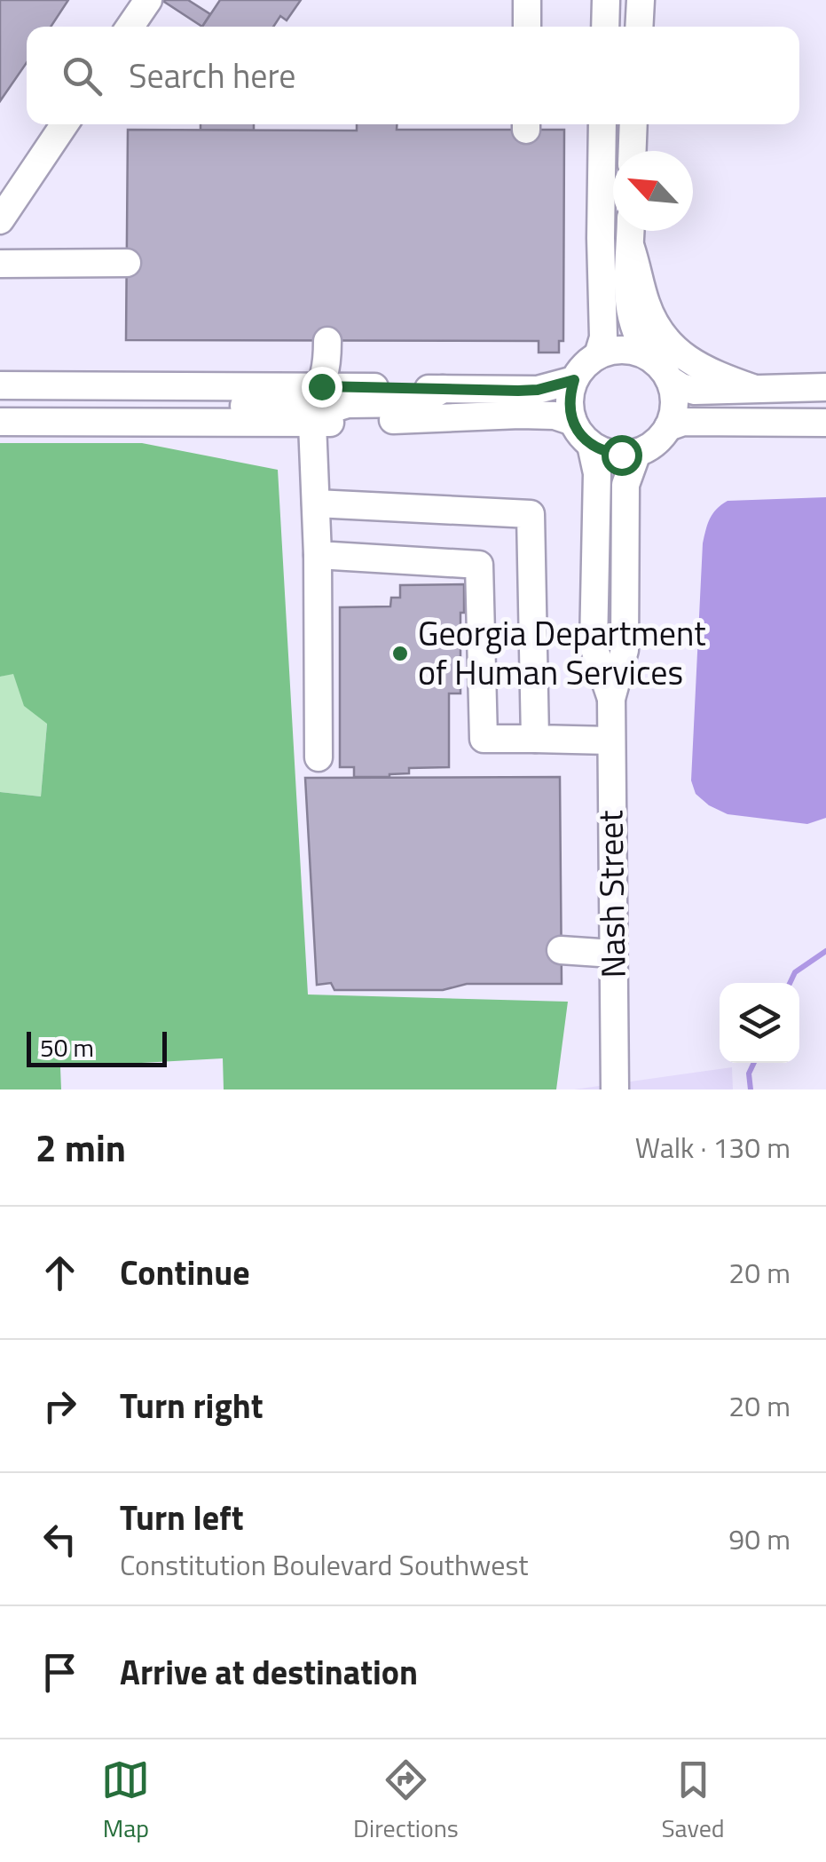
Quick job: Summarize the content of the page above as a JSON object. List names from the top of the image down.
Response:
{
  "streets": {
    "street": ["Nash Street"]
  },
  "places": ["Georgia Department of Human Services"],
  "scale_bar": "50 m",
  "north": "top left",
  "page": {
    "search": "Search here",
    "scale": "50 m",
    "heading": ["2 min", "Walk · 130 m"],
    "list": [
      ["Continue", "20 m"],
      ["Turn right", "20 m"],
      ["Turn left", "Constitution Boulevard Southwest", "90 m"],
      "Arrive at destination"
    ],
    "nav": ["Map", "Directions", "Saved"]
  }
}
